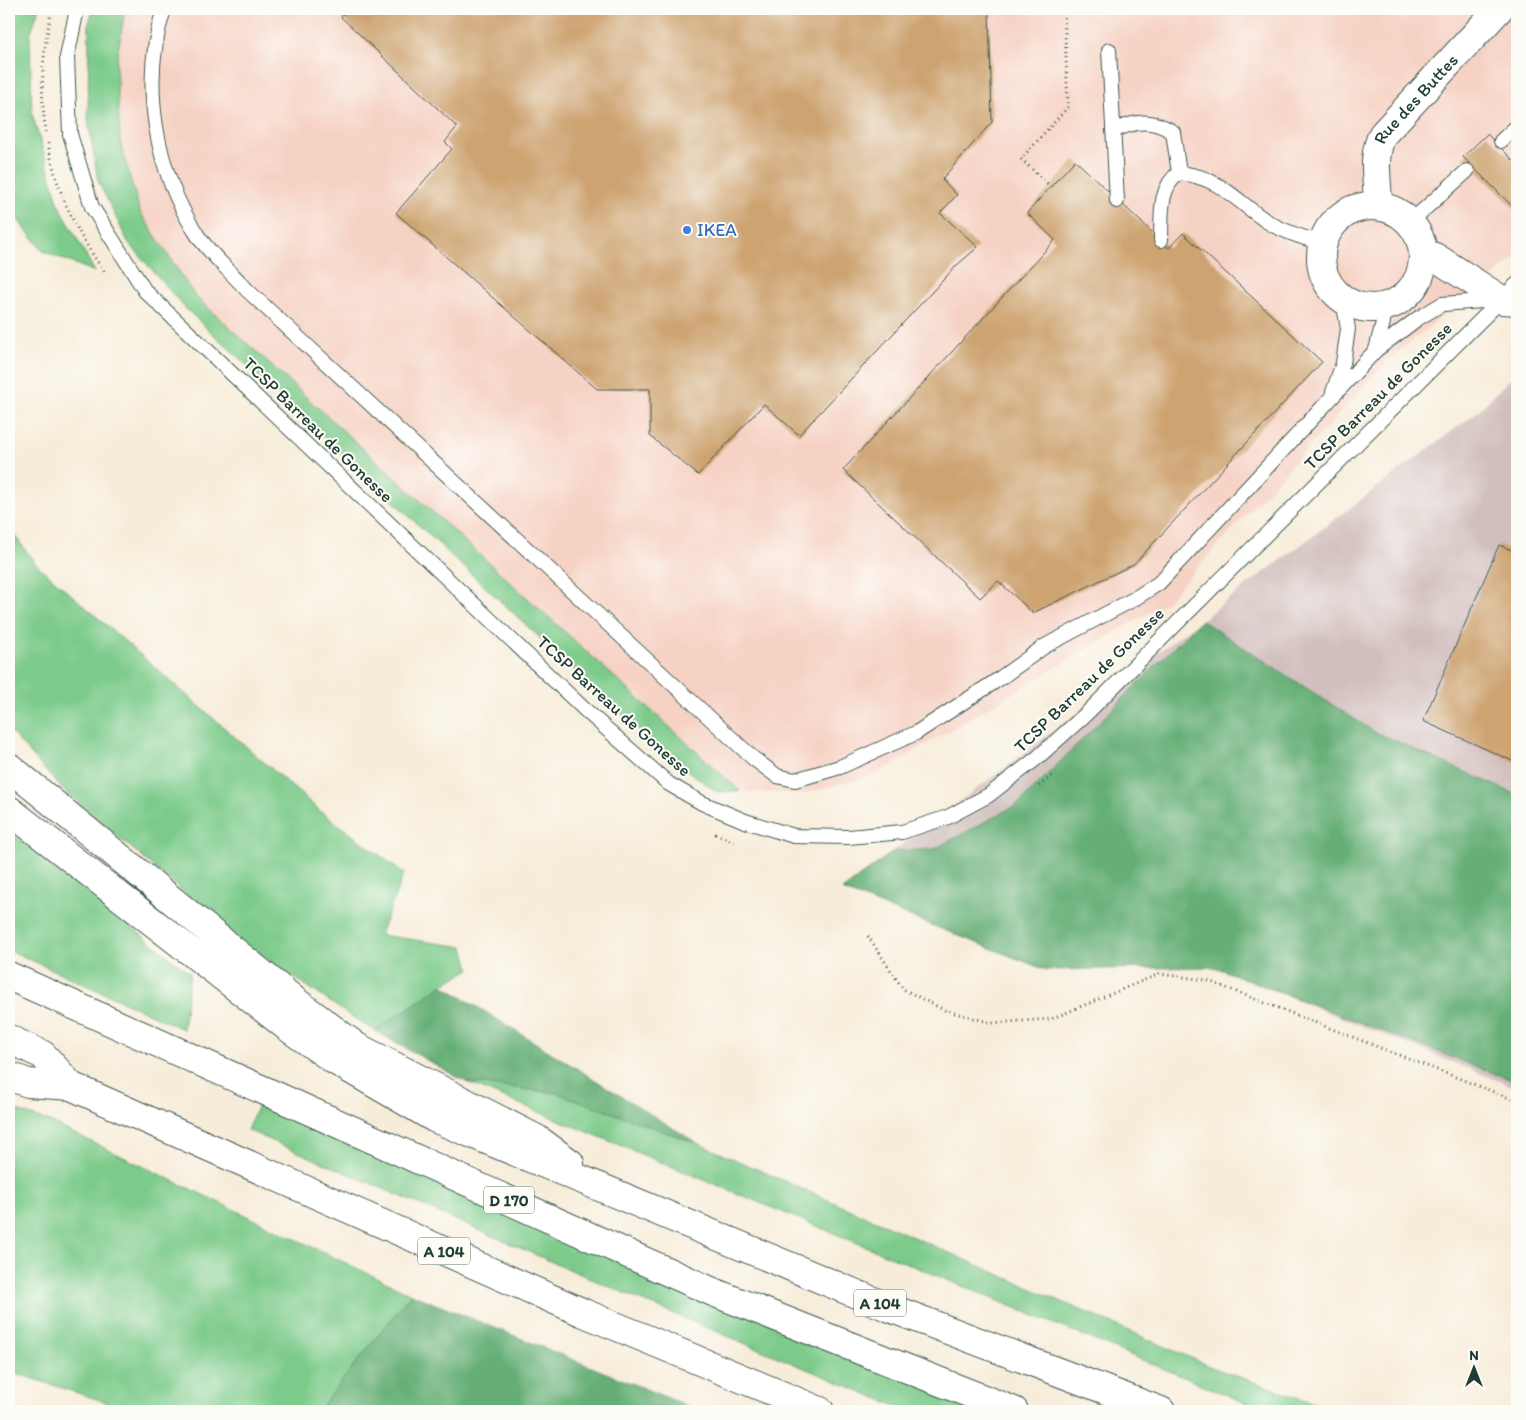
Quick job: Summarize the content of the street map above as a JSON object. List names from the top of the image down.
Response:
{
  "streets": {
    "main road": ["Rue des Buttes", "D 170", "A 104"],
    "lane": ["TCSP Barreau de Gonesse"]
  },
  "places": ["IKEA"],
  "north": "top"
}
